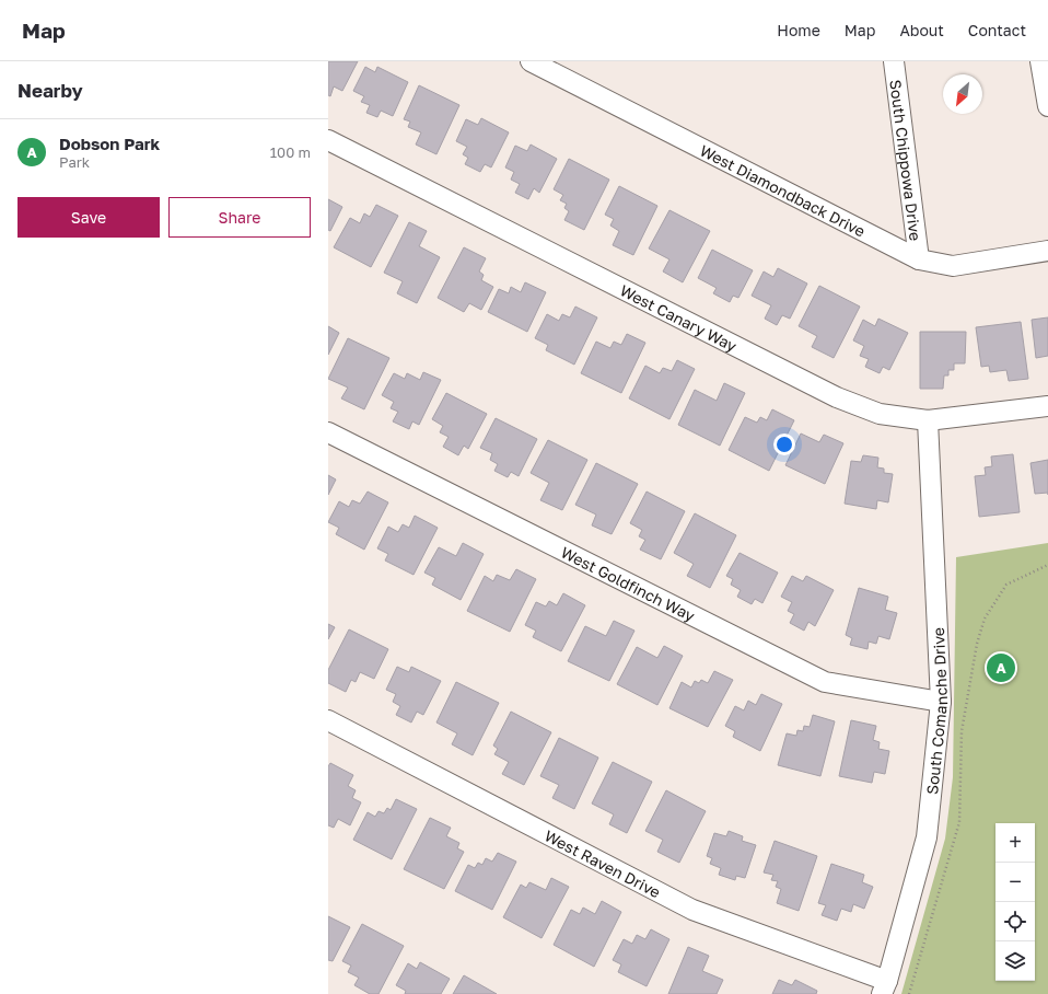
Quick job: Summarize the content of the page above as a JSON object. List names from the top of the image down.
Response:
{
  "streets": {
    "street": [
      "South Chippowa Drive",
      "West Diamondback Drive",
      "West Canary Way",
      "West Goldfinch Way",
      "South Comanche Drive",
      "West Raven Drive"
    ]
  },
  "crossings": [
    ["South Chippowa Drive", "West Diamondback Drive"],
    ["West Canary Way", "South Comanche Drive"],
    ["West Goldfinch Way", "South Comanche Drive"],
    ["South Comanche Drive", "West Raven Drive"]
  ],
  "north": "bottom left",
  "page": {
    "header": "Map",
    "nav": [
      "Home",
      "Map",
      "About",
      "Contact"
    ],
    "heading": "Nearby",
    "list": [
      {
        "mark": "A",
        "name": "Dobson Park",
        "note": "Park",
        "value": "100 m"
      }
    ],
    "buttons": ["Save", "Share"],
    "pins": "A",
    "map_buttons": ["+", "−"]
  }
}
